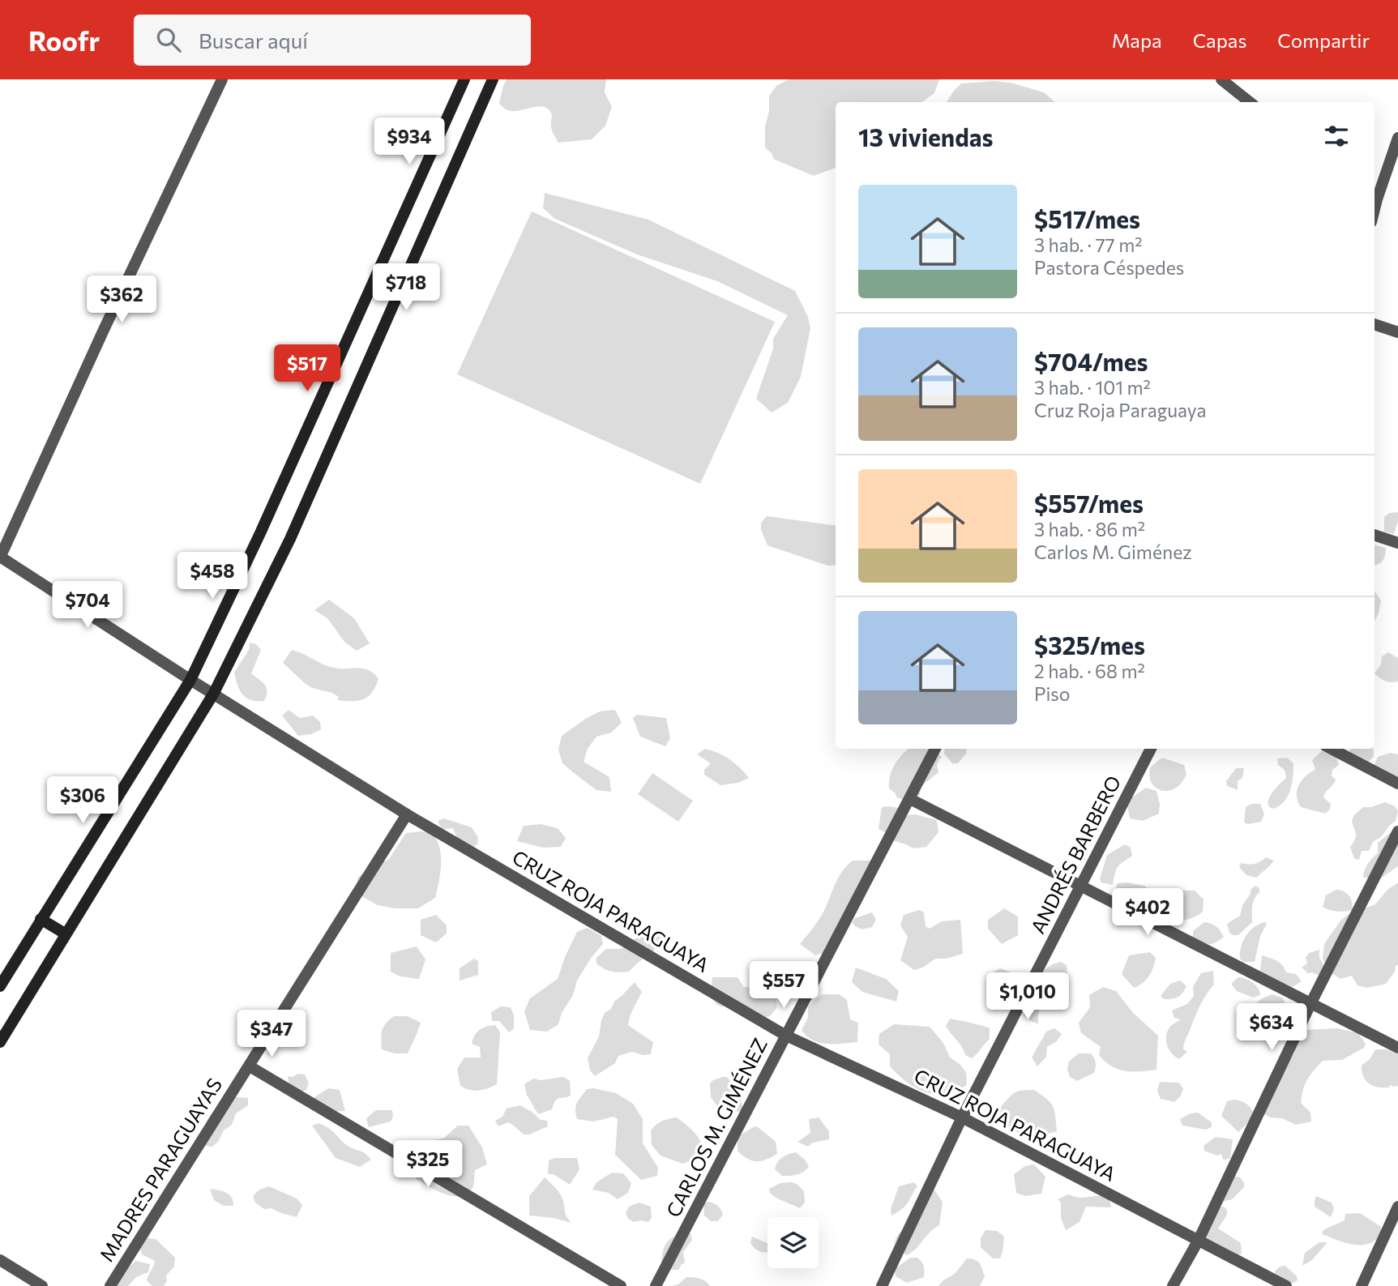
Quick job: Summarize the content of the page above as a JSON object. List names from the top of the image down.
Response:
{
  "streets": {
    "street": [
      "ANDRÉS BARBERO",
      "CRUZ ROJA PARAGUAYA",
      "CARLOS M. GIMÉNEZ",
      "MADRES PARAGUAYAS"
    ]
  },
  "crossings": [
    ["ANDRÉS BARBERO", "CRUZ ROJA PARAGUAYA"],
    ["CRUZ ROJA PARAGUAYA", "CARLOS M. GIMÉNEZ"],
    ["CRUZ ROJA PARAGUAYA", "MADRES PARAGUAYAS"]
  ],
  "page": {
    "header": "Roofr",
    "search": "Buscar aquí",
    "nav": ["Mapa", "Capas", "Compartir"],
    "heading": "13 viviendas",
    "price": [
      "$934",
      "$718",
      "$362",
      "$517",
      "$458",
      "$704",
      "$306",
      "$402",
      "$557",
      "$1,010",
      "$634",
      "$347",
      "$325"
    ],
    "list": [
      {
        "name": "$517/mes",
        "note": "3 hab. · 77 m² · Pastora Céspedes"
      },
      {
        "name": "$704/mes",
        "note": "3 hab. · 101 m² · Cruz Roja Paraguaya"
      },
      {
        "name": "$557/mes",
        "note": "3 hab. · 86 m² · Carlos M. Giménez"
      },
      {
        "name": "$325/mes",
        "note": "2 hab. · 68 m² · Piso"
      }
    ]
  }
}
